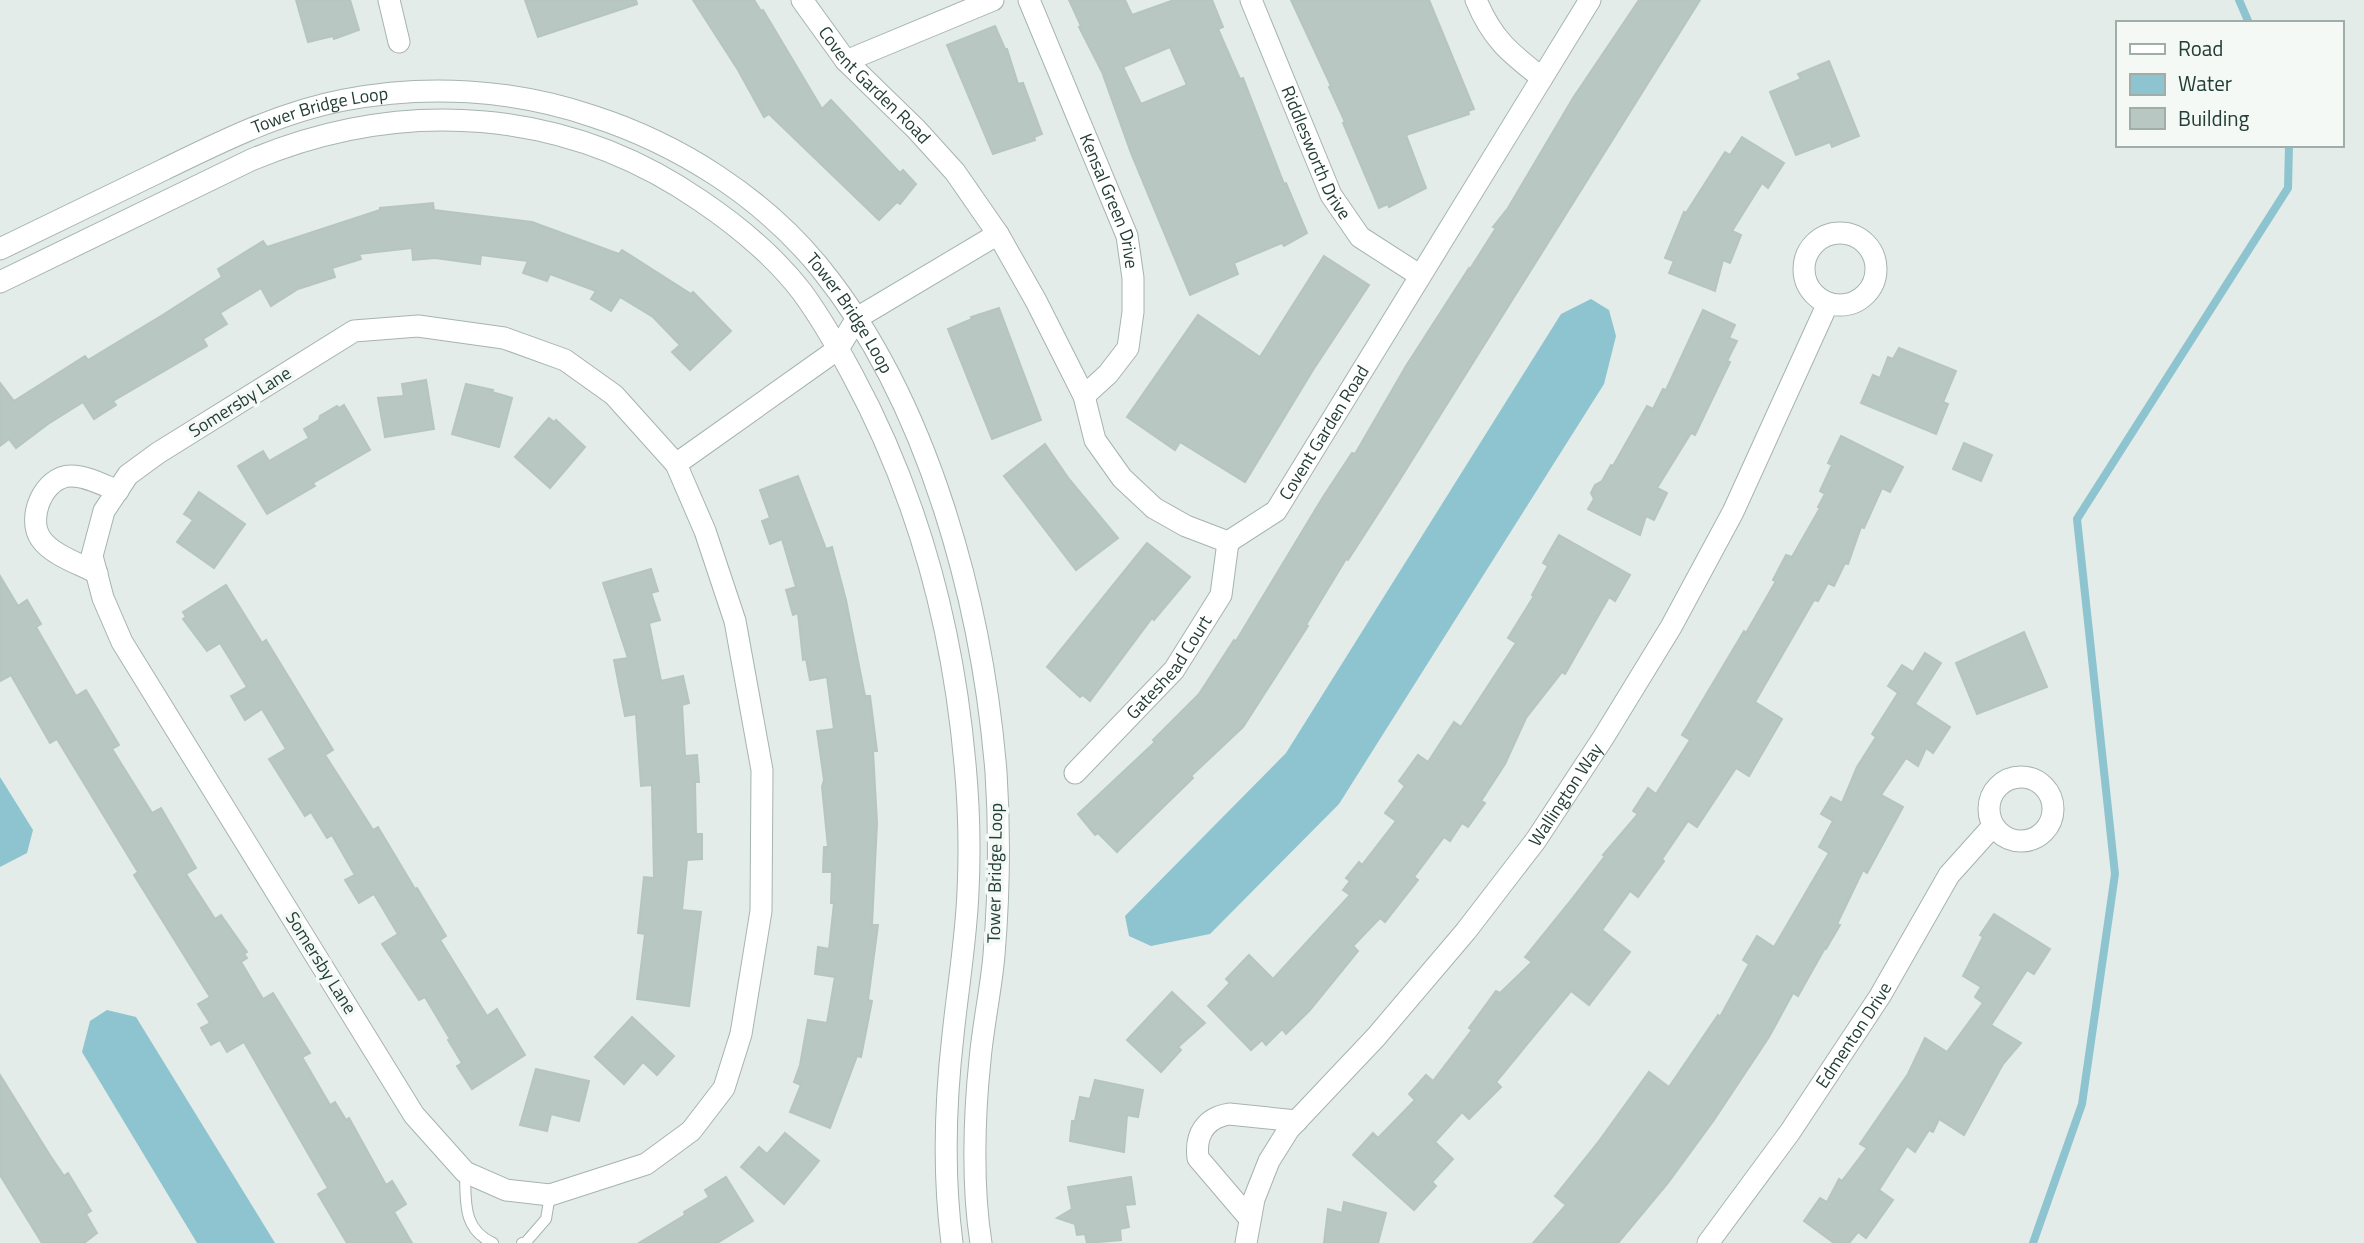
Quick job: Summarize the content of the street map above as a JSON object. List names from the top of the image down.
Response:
{
  "streets": {
    "street": [
      "Covent Garden Road",
      "Tower Bridge Loop",
      "Riddlesworth Drive",
      "Kensal Green Drive",
      "Somersby Lane",
      "Gateshead Court",
      "Wallington Way",
      "Edmenton Drive"
    ]
  },
  "crossings": [
    ["Covent Garden Road", "Riddlesworth Drive"],
    ["Covent Garden Road", "Kensal Green Drive"],
    ["Covent Garden Road", "Gateshead Court"]
  ],
  "legend": ["Road", "Water", "Building"]
}
